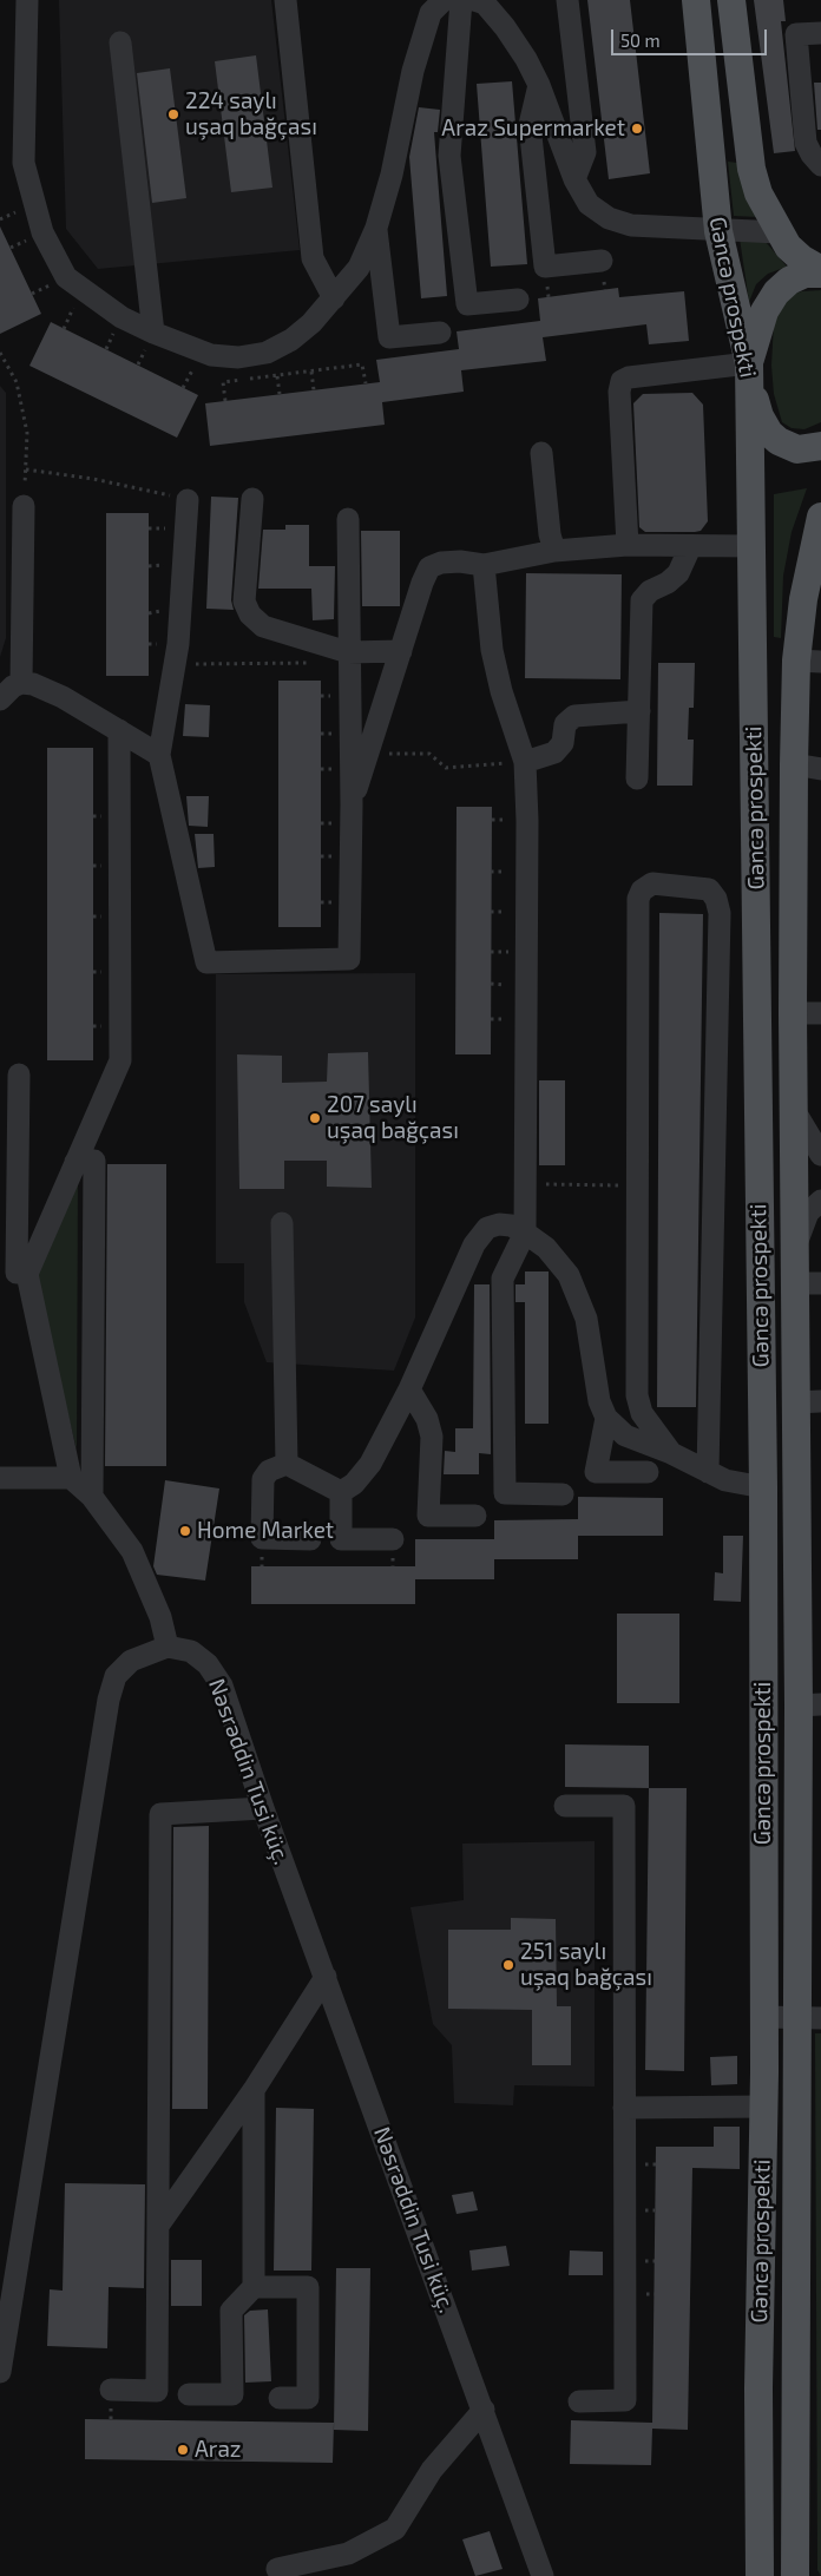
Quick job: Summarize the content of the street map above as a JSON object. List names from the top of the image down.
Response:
{
  "streets": {
    "main road": ["Gəncə prospekti"],
    "street": ["Nəsrəddin Tusi küç."]
  },
  "places": [
    "224 saylı uşaq bağçası",
    "Araz Supermarket",
    "207 saylı uşaq bağçası",
    "Home Market",
    "251 saylı uşaq bağçası",
    "Araz"
  ],
  "scale_bar": "50 m"
}
